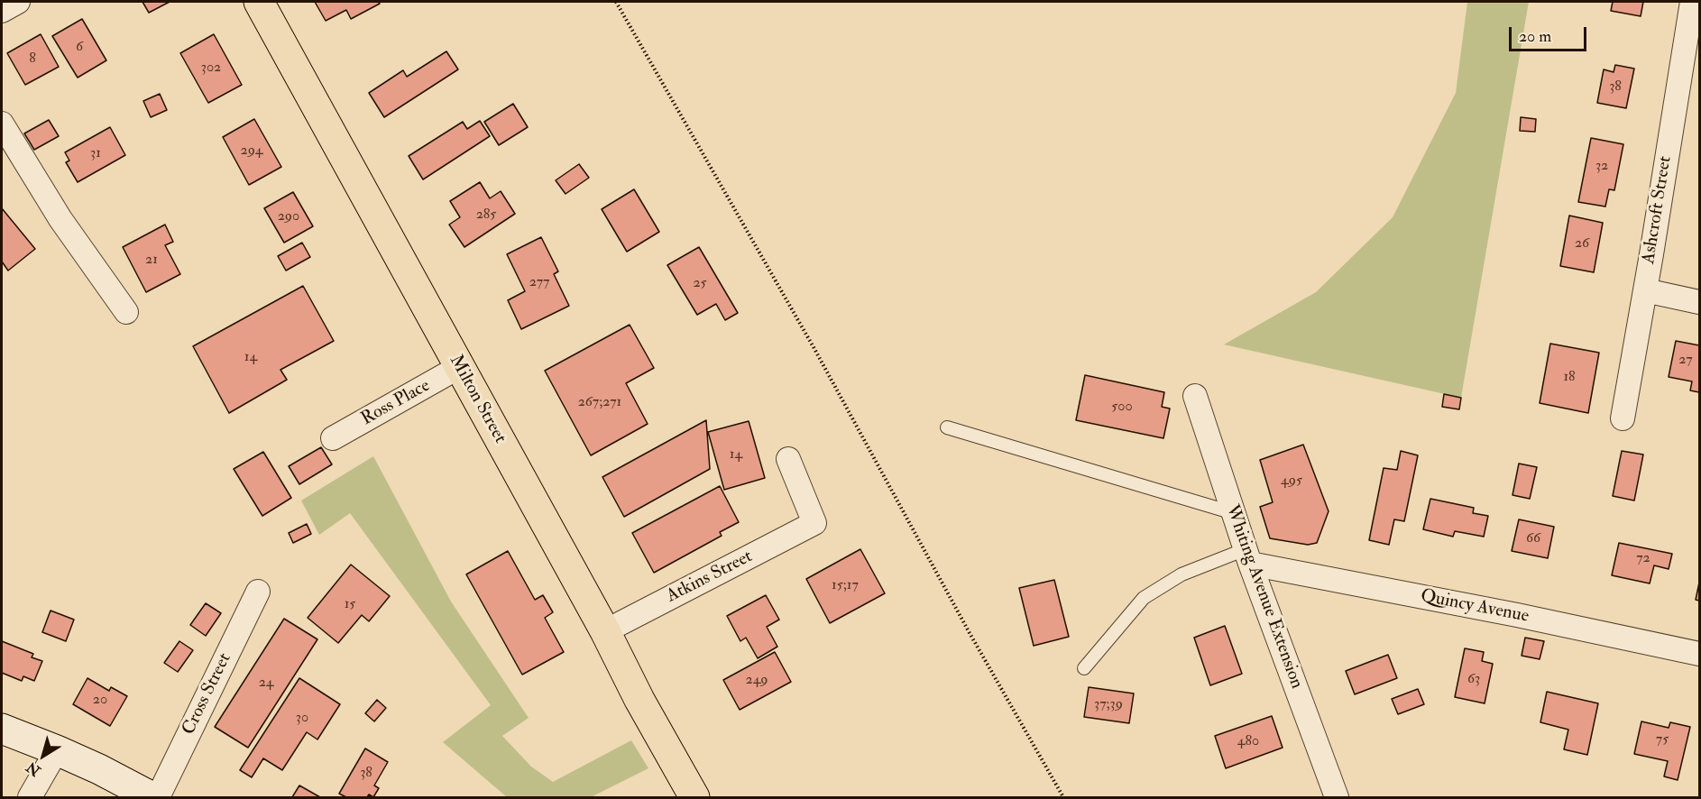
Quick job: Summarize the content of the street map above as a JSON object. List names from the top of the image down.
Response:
{
  "streets": {
    "main road": ["Milton Street"],
    "street": [
      "Ashcroft Street",
      "Ross Place",
      "Atkins Street",
      "Whiting Avenue Extension",
      "Quincy Avenue",
      "Cross Street"
    ]
  },
  "crossings": [
    ["Milton Street", "Ross Place"],
    ["Milton Street", "Atkins Street"],
    ["Whiting Avenue Extension", "Quincy Avenue"]
  ],
  "house_numbers": [
    "6",
    "8",
    "302",
    "38",
    "294",
    "31",
    "32",
    "285",
    "290",
    "26",
    "21",
    "277",
    "25",
    "14",
    "27",
    "18",
    "267;271",
    "500",
    "14",
    "495",
    "66",
    "72",
    "15;17",
    "15",
    "63",
    "249",
    "24",
    "20",
    "37;39",
    "30",
    "75",
    "480",
    "38"
  ],
  "scale_bar": "20 m",
  "north": "bottom left"
}
